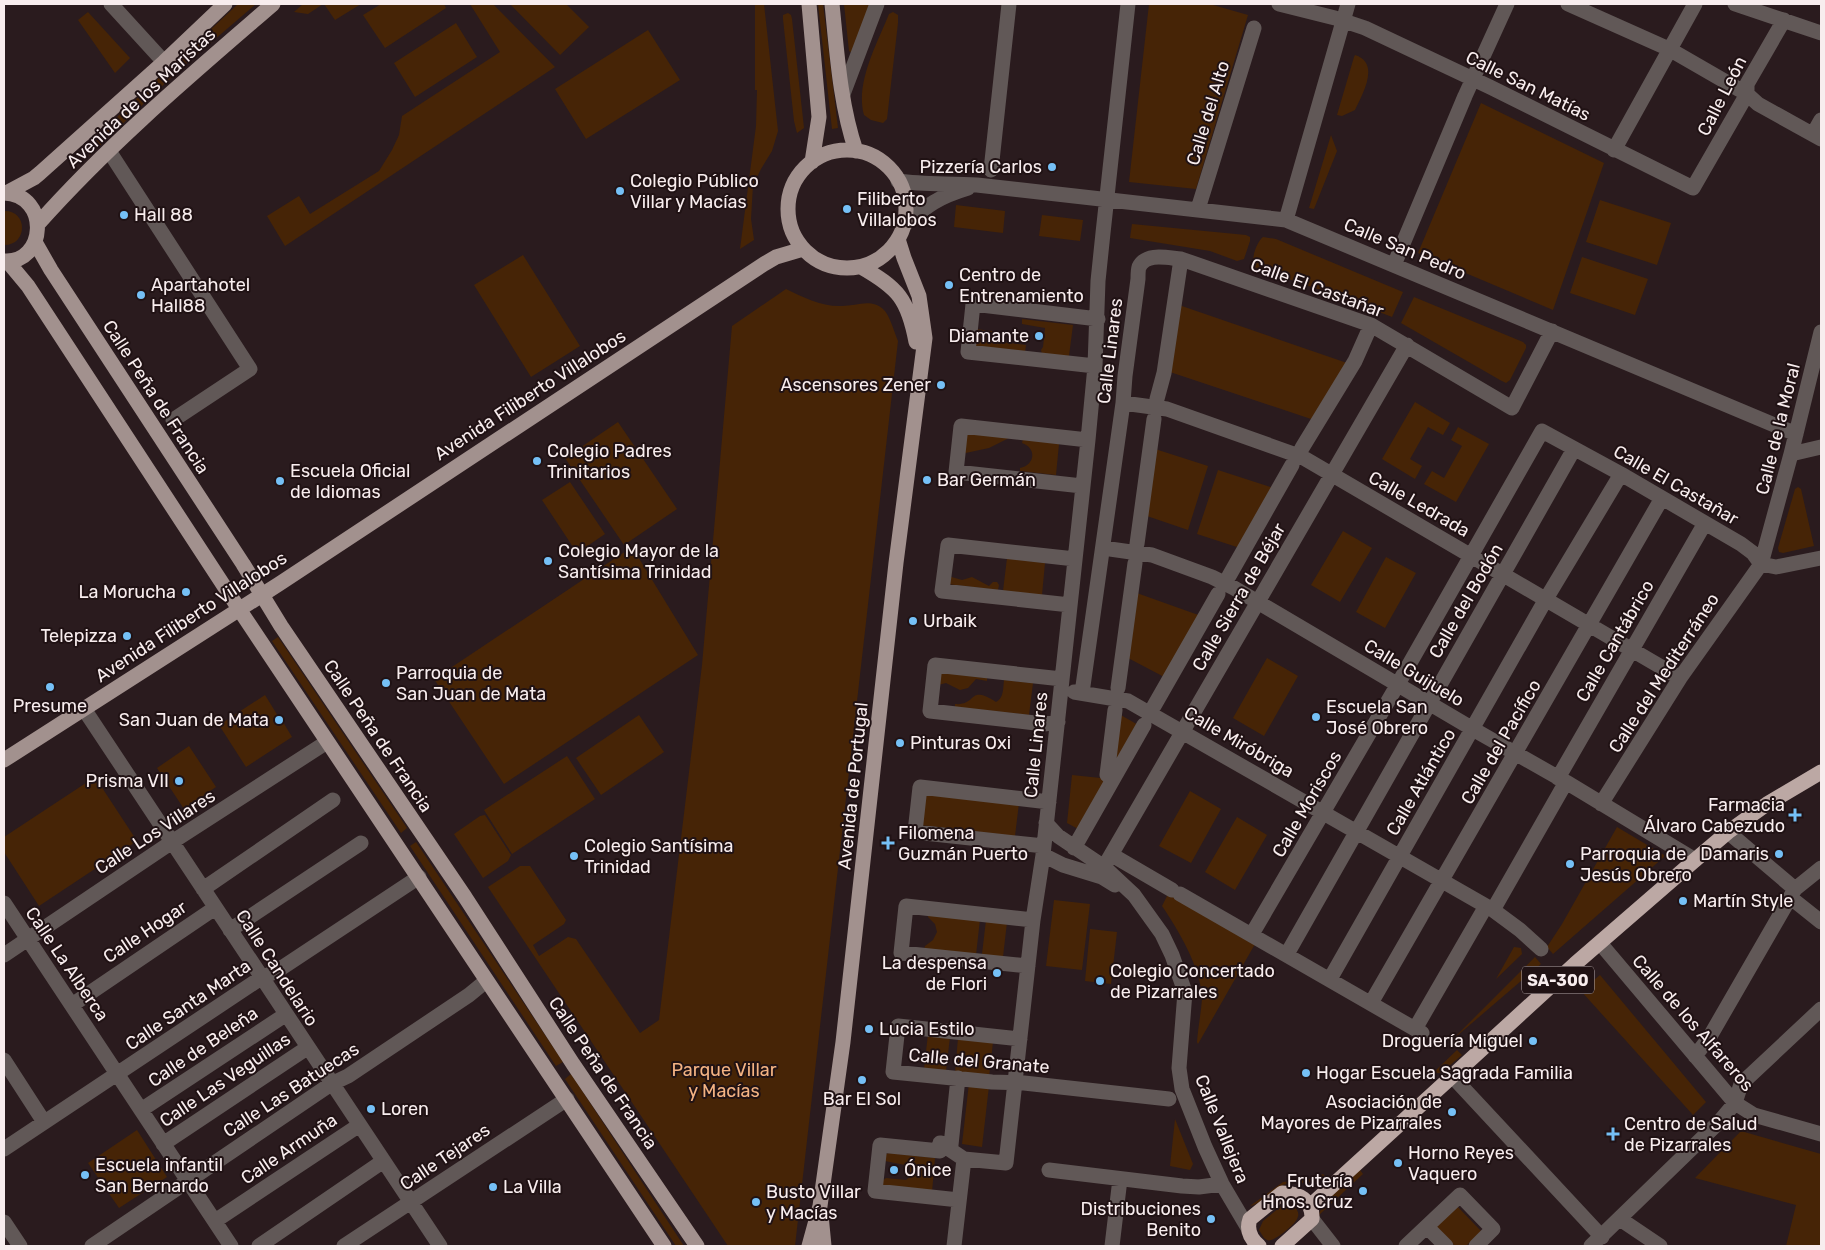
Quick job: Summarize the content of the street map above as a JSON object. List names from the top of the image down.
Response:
{
  "streets": {
    "highway": ["SA-300"],
    "main road": [
      "Avenida de los Maristas",
      "Avenida Filiberto Villalobos",
      "Calle Peña de Francia",
      "Avenida de Portugal"
    ],
    "street": [
      "Calle San Matías",
      "Calle León",
      "Calle del Alto",
      "Calle San Pedro",
      "Calle El Castañar",
      "Calle Linares",
      "Calle de la Moral",
      "Calle Ledrada",
      "Calle Sierra de Béjar",
      "Calle del Bodón",
      "Calle Cantábrico",
      "Calle Guijuelo",
      "Calle del Mediterráneo",
      "Calle Miróbriga",
      "Calle del Pacífico",
      "Calle Atlántico",
      "Calle Moriscos",
      "Calle Los Villares",
      "Calle Hogar",
      "Calle La Alberca",
      "Calle Candelario",
      "Calle Santa Marta",
      "Calle de los Alfareros",
      "Calle de Beleña",
      "Calle del Granate",
      "Calle Las Veguillas",
      "Calle Las Batuecas",
      "Calle Vallejera",
      "Calle Armuña",
      "Calle Tejares"
    ]
  },
  "crossings": [
    ["Calle San Matías", "Calle León"],
    ["Calle del Alto", "Calle San Pedro"],
    ["Calle San Pedro", "Calle El Castañar"],
    ["Calle San Pedro", "Calle Linares"],
    ["Calle San Pedro", "Avenida Filiberto Villalobos"],
    ["Calle San Pedro", "Calle de la Moral"],
    ["Calle San Pedro", "Avenida de Portugal"],
    ["Calle El Castañar", "Calle Linares"],
    ["Calle El Castañar", "Calle de la Moral"],
    ["Calle El Castañar", "Calle Sierra de Béjar"],
    ["Calle El Castañar", "Calle del Bodón"],
    ["Calle El Castañar", "Calle Cantábrico"],
    ["Calle El Castañar", "Calle del Mediterráneo"],
    ["Calle El Castañar", "Calle del Pacífico"],
    ["Calle El Castañar", "Calle Atlántico"],
    ["Calle El Castañar", "Calle Moriscos"],
    ["Calle Linares", "Calle Ledrada"],
    ["Calle Linares", "Calle Guijuelo"],
    ["Calle Linares", "Calle Miróbriga"],
    ["Calle Linares", "Calle del Granate"],
    ["Calle Linares", "Calle Vallejera"],
    ["Avenida Filiberto Villalobos", "Calle Peña de Francia"],
    ["Avenida Filiberto Villalobos", "Avenida de Portugal"],
    ["Avenida Filiberto Villalobos", "Calle Candelario"],
    ["Calle de la Moral", "Calle del Mediterráneo"],
    ["Calle Ledrada", "Calle Sierra de Béjar"],
    ["Calle Ledrada", "Calle del Bodón"],
    ["Calle Ledrada", "Calle Cantábrico"],
    ["Calle Ledrada", "Calle del Mediterráneo"],
    ["Calle Ledrada", "Calle del Pacífico"],
    ["Calle Ledrada", "Calle Atlántico"],
    ["Calle Ledrada", "Calle Moriscos"],
    ["Calle Sierra de Béjar", "Calle Guijuelo"],
    ["Calle Sierra de Béjar", "Calle Miróbriga"],
    ["Calle Sierra de Béjar", "Calle Vallejera"],
    ["Calle del Bodón", "Calle Guijuelo"],
    ["Calle del Bodón", "Calle Miróbriga"],
    ["Calle del Bodón", "Calle Vallejera"],
    ["Calle Cantábrico", "Calle Guijuelo"],
    ["Calle Cantábrico", "Calle Miróbriga"],
    ["Calle Cantábrico", "Calle Vallejera"],
    ["Calle Guijuelo", "Calle del Mediterráneo"],
    ["Calle Guijuelo", "Calle del Pacífico"],
    ["Calle Guijuelo", "Calle Atlántico"],
    ["Calle Guijuelo", "Calle Moriscos"],
    ["Calle Guijuelo", "SA-300"],
    ["Calle Miróbriga", "Calle del Pacífico"],
    ["Calle Miróbriga", "Calle Atlántico"],
    ["Calle Miróbriga", "Calle Moriscos"],
    ["Calle del Pacífico", "Calle Vallejera"],
    ["Calle Atlántico", "Calle Vallejera"],
    ["Calle Moriscos", "Calle Vallejera"],
    ["Calle Los Villares", "Calle La Alberca"],
    ["Calle Los Villares", "Calle Candelario"],
    ["Calle Hogar", "Calle La Alberca"],
    ["Calle Hogar", "Calle Candelario"],
    ["Calle La Alberca", "Calle Santa Marta"],
    ["Calle La Alberca", "Calle de Beleña"],
    ["Calle La Alberca", "Calle Las Veguillas"],
    ["Calle La Alberca", "Calle Las Batuecas"],
    ["Calle La Alberca", "Calle Armuña"],
    ["Calle Candelario", "Calle Santa Marta"],
    ["Calle Candelario", "Calle de Beleña"],
    ["Calle Candelario", "Calle Las Veguillas"],
    ["Calle Candelario", "Calle Las Batuecas"],
    ["Calle Candelario", "Calle Armuña"],
    ["Calle Candelario", "Calle Tejares"],
    ["SA-300", "Calle de los Alfareros"]
  ],
  "parks": ["Parque Villar y Macías"],
  "places": {
    "other": [
      "Pizzería Carlos",
      "Colegio Público Villar y Macías",
      "Filiberto Villalobos",
      "Hall 88",
      "Centro de Entrenamiento",
      "Apartahotel Hall88",
      "Diamante",
      "Ascensores Zener",
      "Colegio Padres Trinitarios",
      "Bar Germán",
      "Escuela Oficial de Idiomas",
      "Colegio Mayor de la Santísima Trinidad",
      "La Morucha",
      "Urbaik",
      "Telepizza",
      "Parroquia de San Juan de Mata",
      "Presume",
      "Escuela San José Obrero",
      "San Juan de Mata",
      "Pinturas Oxi",
      "Prisma VII",
      "Damaris",
      "Colegio Santísima Trinidad",
      "Parroquia de Jesús Obrero",
      "Martín Style",
      "La despensa de Flori",
      "Colegio Concertado de Pizarrales",
      "Lucia Estilo",
      "Droguería Miguel",
      "Hogar Escuela Sagrada Familia",
      "Bar El Sol",
      "Loren",
      "Asociación de Mayores de Pizarrales",
      "Horno Reyes Vaquero",
      "Ónice",
      "Escuela infantil San Bernardo",
      "La Villa",
      "Frutería Hnos. Cruz",
      "Busto Villar y Macías",
      "Distribuciones Benito"
    ],
    "health": ["Farmacia Álvaro Cabezudo", "Filomena Guzmán Puerto", "Centro de Salud de Pizarrales"]
  }
}
